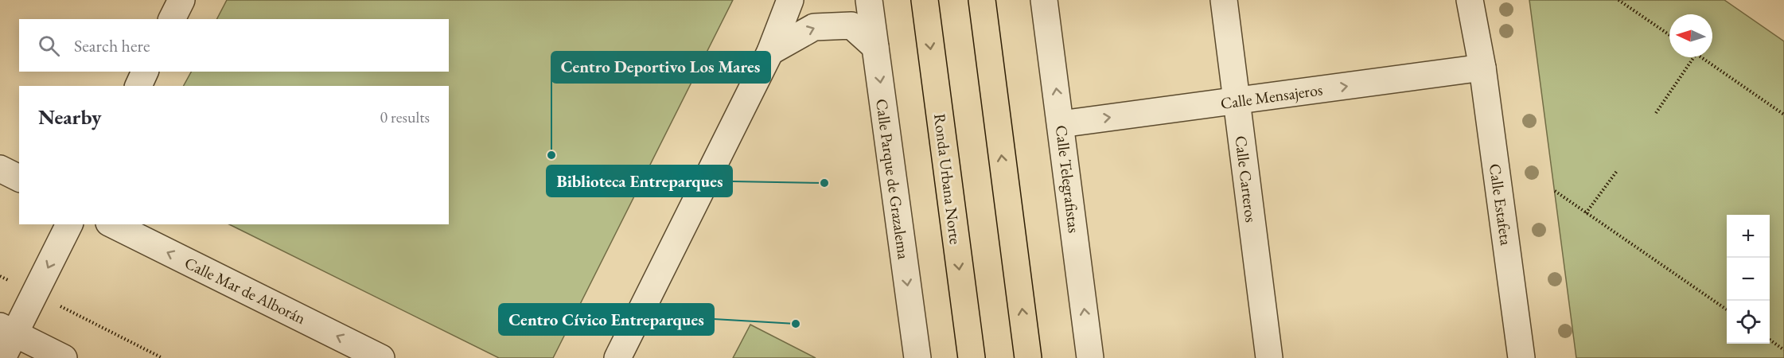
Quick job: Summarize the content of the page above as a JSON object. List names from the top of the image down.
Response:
{
  "streets": {
    "main road": ["Ronda Urbana Norte"],
    "street": [
      "Calle Mensajeros",
      "Calle Parque de Grazalema",
      "Calle Telegrafistas",
      "Calle Carteros",
      "Calle Estafeta",
      "Calle Mar de Alborán"
    ]
  },
  "crossings": [
    ["Calle Mensajeros", "Calle Telegrafistas"],
    ["Calle Mensajeros", "Calle Carteros"],
    ["Calle Mensajeros", "Calle Estafeta"]
  ],
  "one_way": [
    "Calle Mensajeros",
    "Calle Parque de Grazalema",
    "Calle Telegrafistas",
    "Calle Mar de Alborán"
  ],
  "places": ["Centro Deportivo Los Mares", "Biblioteca Entreparques", "Centro Cívico Entreparques"],
  "north": "left",
  "page": {
    "search": "Search here",
    "heading": ["Nearby", "0 results"],
    "map_buttons": ["+", "−"]
  }
}
